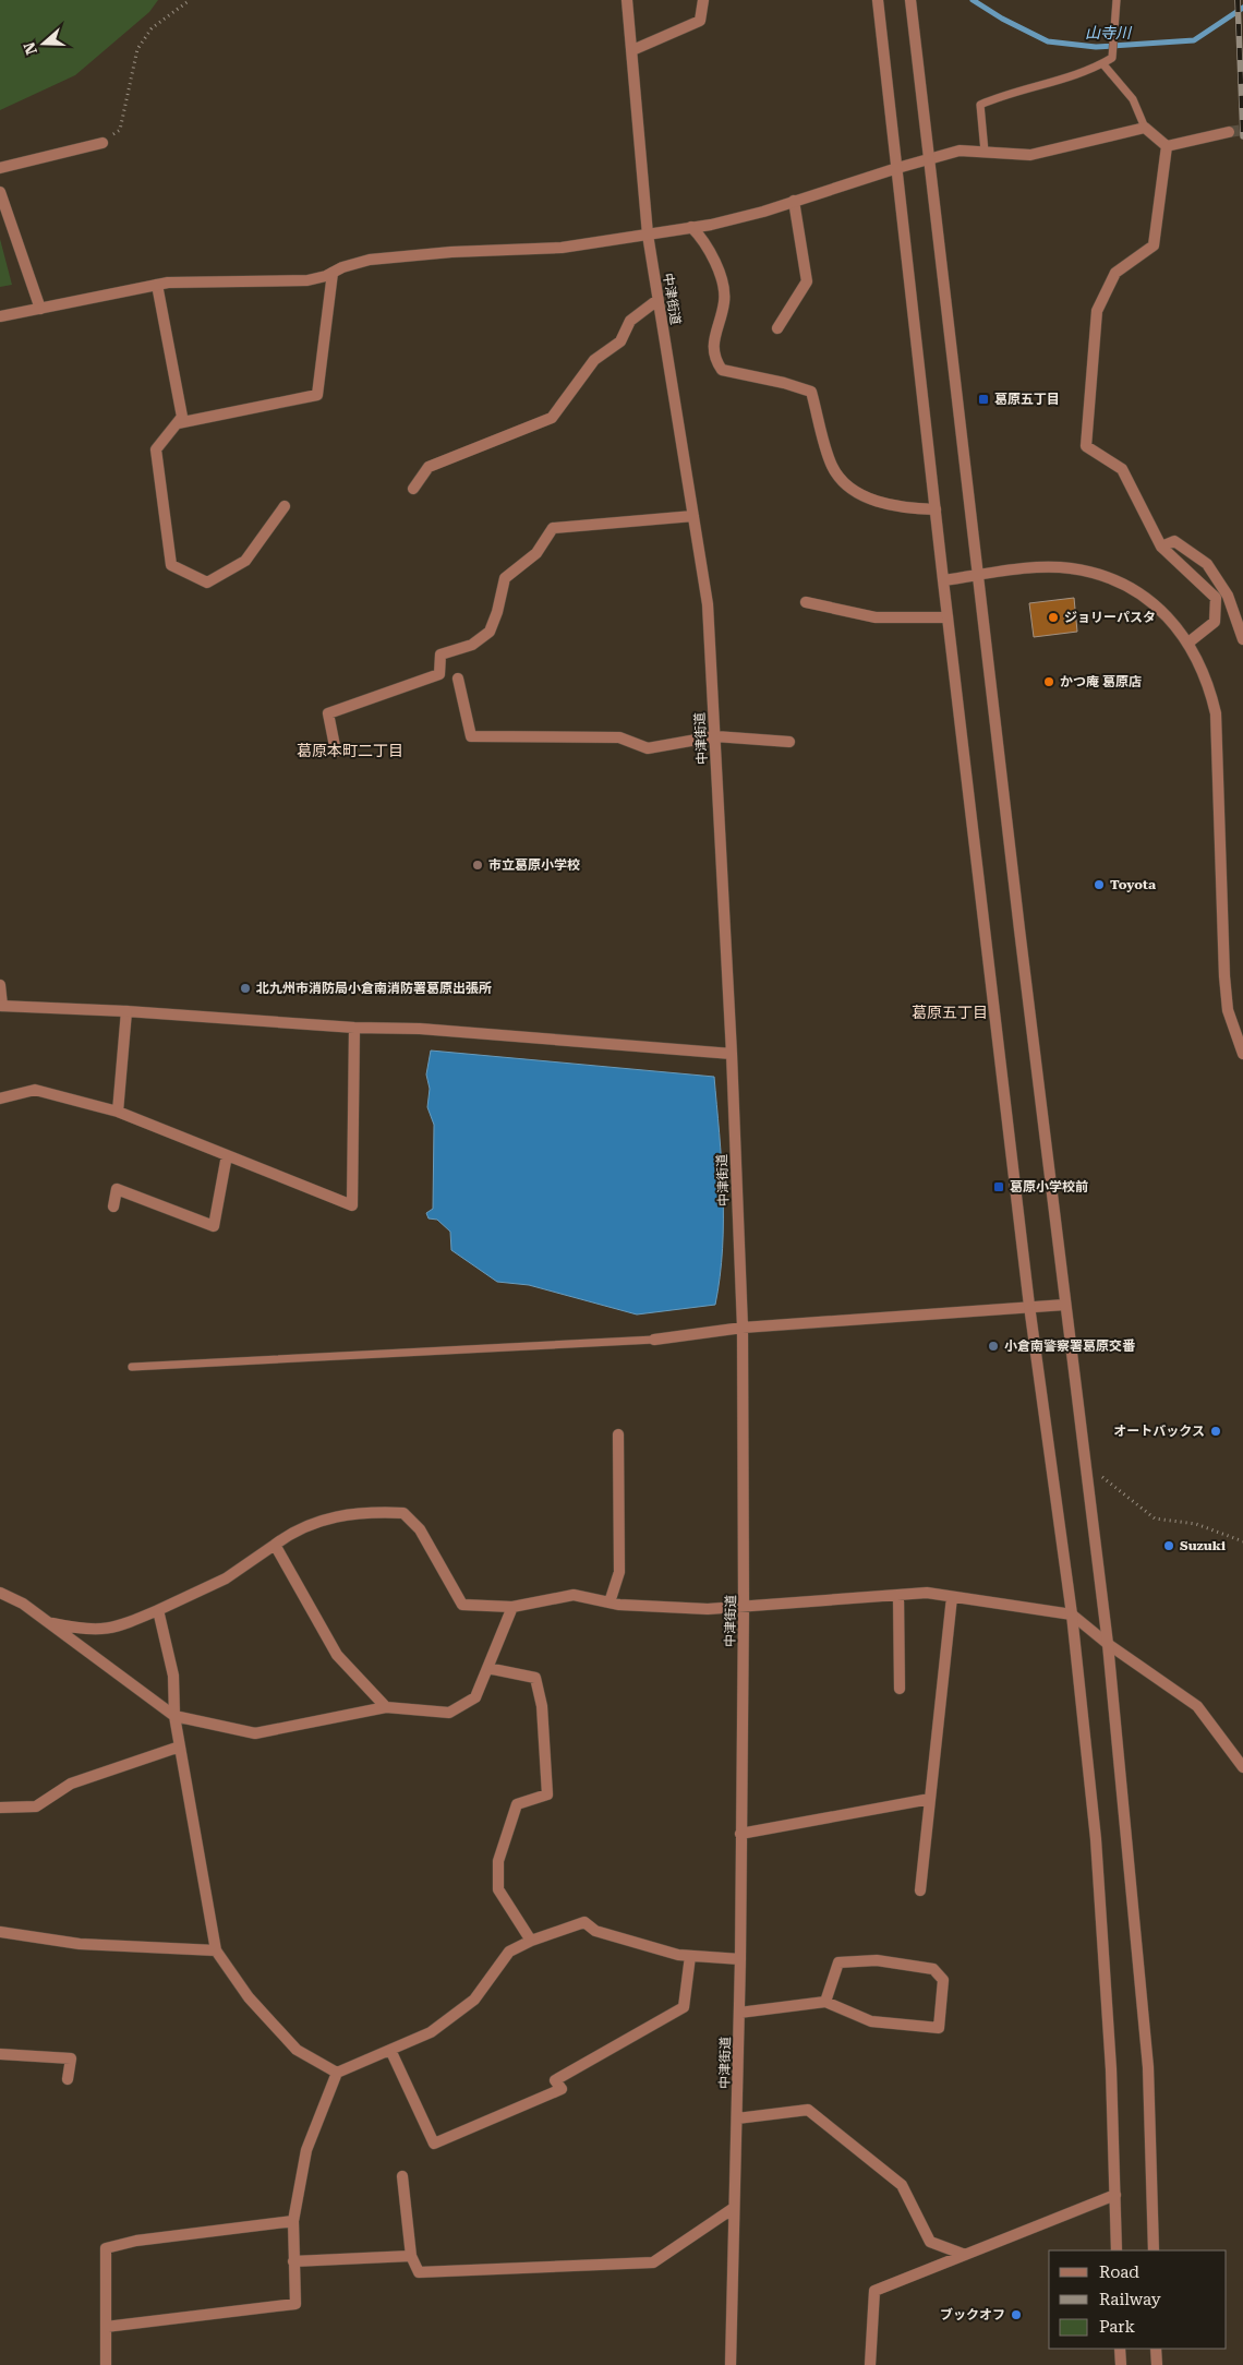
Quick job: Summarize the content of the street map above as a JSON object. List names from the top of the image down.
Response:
{
  "streets": {
    "street": ["中津街道"]
  },
  "districts": ["葛原本町二丁目", "葛原五丁目"],
  "water": ["山寺川"],
  "places": {
    "transit": ["葛原五丁目", "葛原小学校前"],
    "other": [
      "ジョリーパスタ",
      "かつ庵 葛原店",
      "市立葛原小学校",
      "Toyota",
      "北九州市消防局小倉南消防署葛原出張所",
      "小倉南警察署葛原交番",
      "オートバックス",
      "Suzuki",
      "ブックオフ"
    ]
  },
  "legend": ["Road", "Railway", "Park"],
  "north": "left"
}
